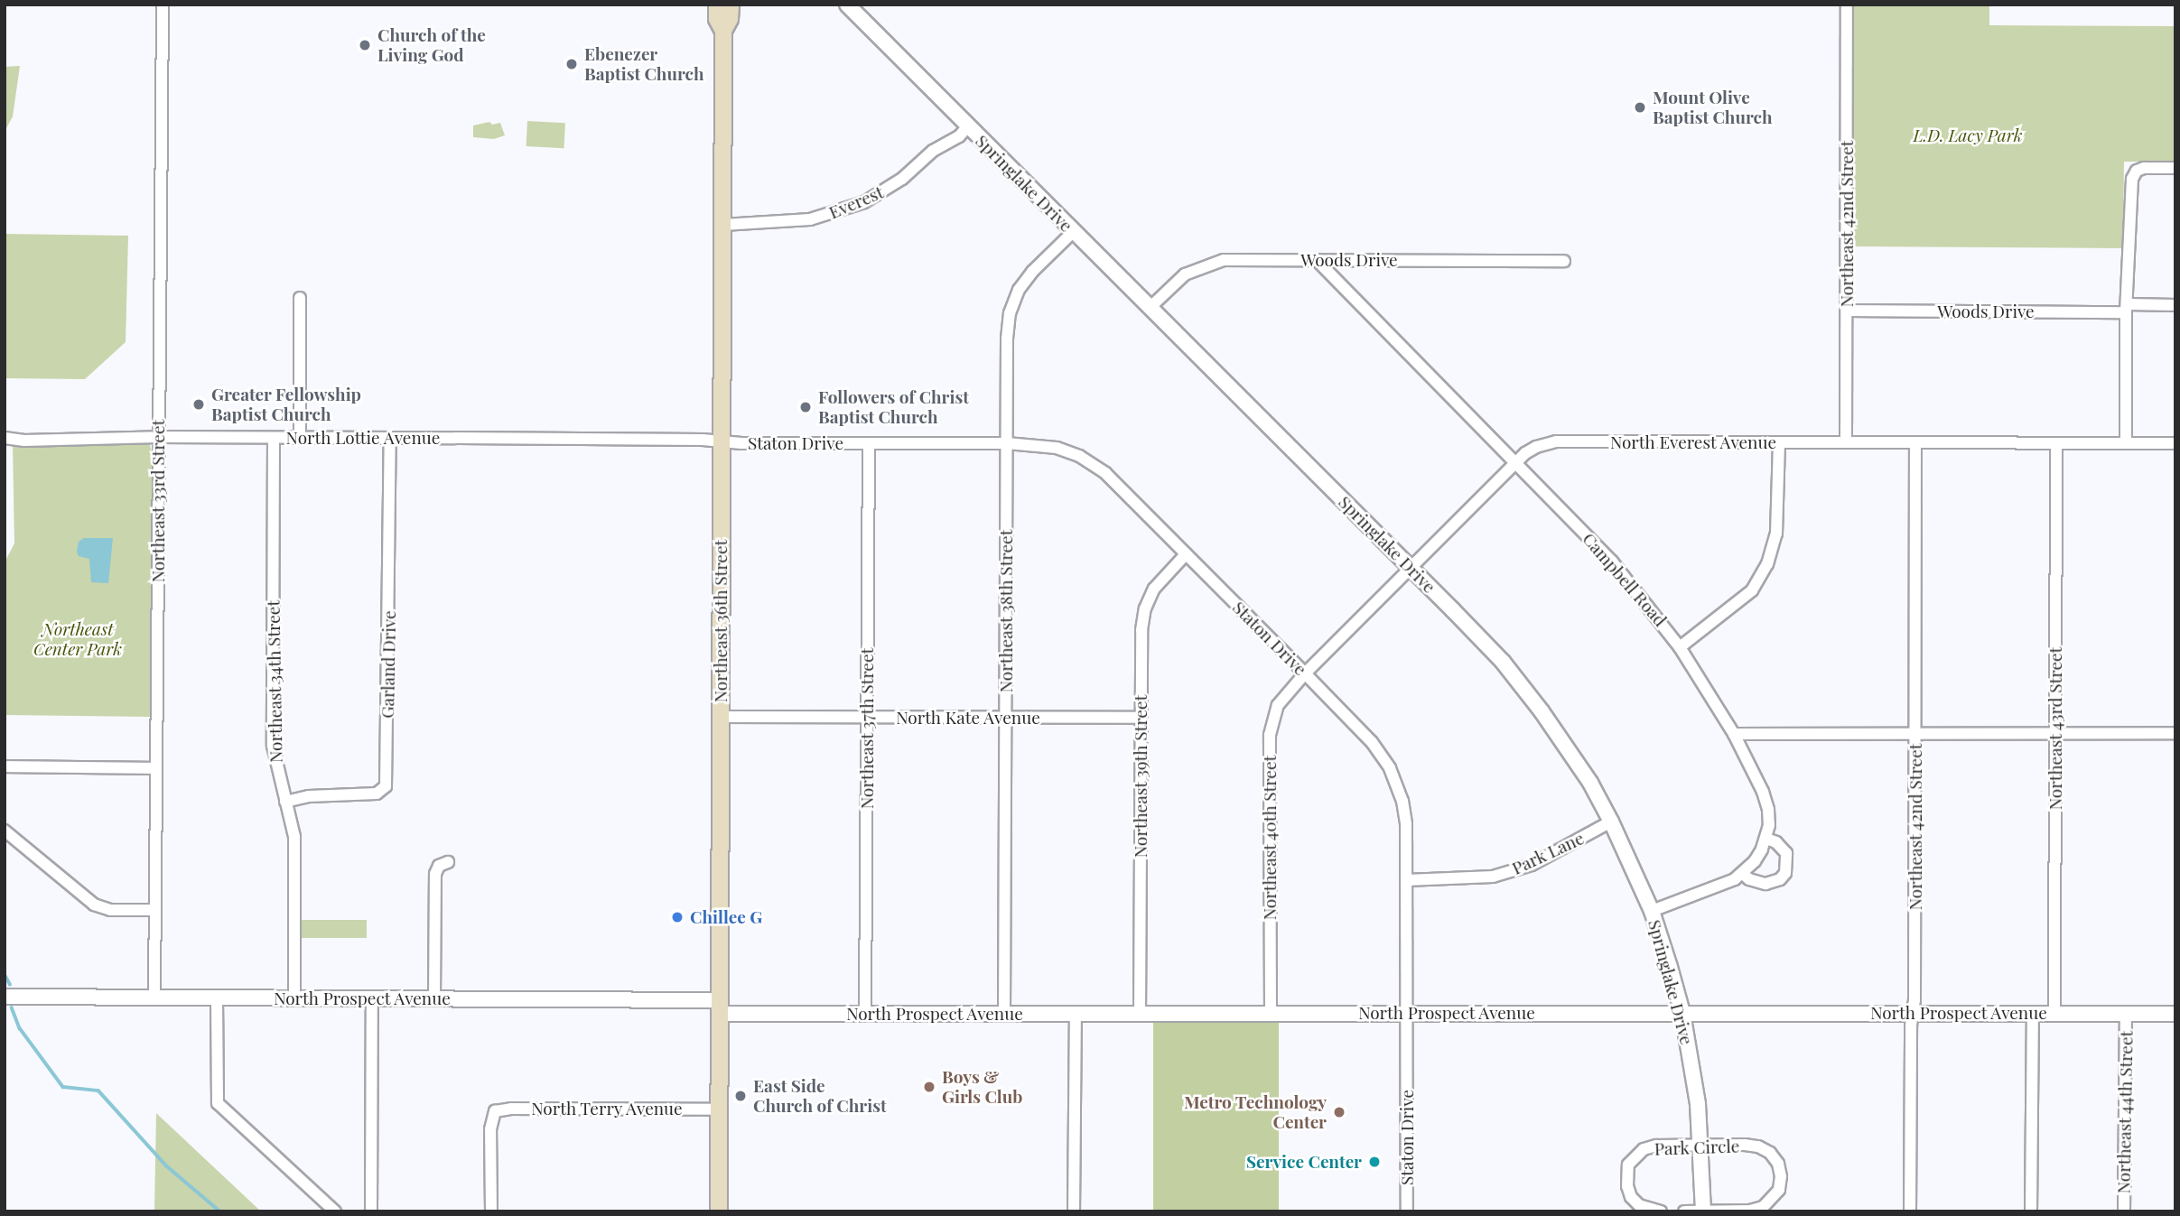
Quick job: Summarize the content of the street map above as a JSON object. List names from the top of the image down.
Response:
{
  "streets": {
    "main road": ["Northeast 36th Street"],
    "street": [
      "Springlake Drive",
      "Everest",
      "Northeast 42nd Street",
      "Woods Drive",
      "North Lottie Avenue",
      "North Everest Avenue",
      "Staton Drive",
      "Northeast 33rd Street",
      "Campbell Road",
      "Northeast 38th Street",
      "Garland Drive",
      "Northeast 34th Street",
      "North Kate Avenue",
      "Northeast 37th Street",
      "Northeast 43rd Street",
      "Northeast 39th Street",
      "Northeast 40th Street",
      "Park Lane",
      "North Prospect Avenue",
      "North Terry Avenue",
      "Northeast 44th Street",
      "Park Circle"
    ]
  },
  "crossings": [
    ["Springlake Drive", "Everest"],
    ["Springlake Drive", "Woods Drive"],
    ["Springlake Drive", "North Everest Avenue"],
    ["Springlake Drive", "Northeast 38th Street"],
    ["Springlake Drive", "Park Lane"],
    ["Springlake Drive", "North Prospect Avenue"],
    ["Springlake Drive", "Park Circle"],
    ["Everest", "Northeast 36th Street"],
    ["Northeast 42nd Street", "Woods Drive"],
    ["Northeast 42nd Street", "North Everest Avenue"],
    ["Northeast 42nd Street", "North Prospect Avenue"],
    ["Woods Drive", "Campbell Road"],
    ["North Lottie Avenue", "Staton Drive"],
    ["North Lottie Avenue", "Northeast 33rd Street"],
    ["North Lottie Avenue", "Northeast 36th Street"],
    ["North Lottie Avenue", "Garland Drive"],
    ["North Lottie Avenue", "Northeast 34th Street"],
    ["North Everest Avenue", "Staton Drive"],
    ["North Everest Avenue", "Campbell Road"],
    ["North Everest Avenue", "Northeast 43rd Street"],
    ["North Everest Avenue", "Northeast 40th Street"],
    ["Staton Drive", "Northeast 38th Street"],
    ["Staton Drive", "Northeast 36th Street"],
    ["Staton Drive", "Northeast 37th Street"],
    ["Staton Drive", "Northeast 39th Street"],
    ["Staton Drive", "Northeast 40th Street"],
    ["Staton Drive", "Park Lane"],
    ["Staton Drive", "North Prospect Avenue"],
    ["Northeast 33rd Street", "North Prospect Avenue"],
    ["Northeast 38th Street", "North Kate Avenue"],
    ["Northeast 38th Street", "North Prospect Avenue"],
    ["Northeast 36th Street", "North Kate Avenue"],
    ["Northeast 36th Street", "North Prospect Avenue"],
    ["Northeast 36th Street", "North Terry Avenue"],
    ["Garland Drive", "Northeast 34th Street"],
    ["Northeast 34th Street", "North Prospect Avenue"],
    ["North Kate Avenue", "Northeast 37th Street"],
    ["North Kate Avenue", "Northeast 39th Street"],
    ["Northeast 37th Street", "North Prospect Avenue"],
    ["Northeast 43rd Street", "North Prospect Avenue"],
    ["Northeast 39th Street", "North Prospect Avenue"],
    ["Northeast 40th Street", "North Prospect Avenue"],
    ["North Prospect Avenue", "Northeast 44th Street"]
  ],
  "parks": ["L.D. Lacy Park", "Northeast Center Park"],
  "places": [
    "Church of the Living God",
    "Ebenezer Baptist Church",
    "Mount Olive Baptist Church",
    "Greater Fellowship Baptist Church",
    "Followers of Christ Baptist Church",
    "Chillee G",
    "Boys & Girls Club",
    "East Side Church of Christ",
    "Metro Technology Center",
    "Service Center"
  ]
}
